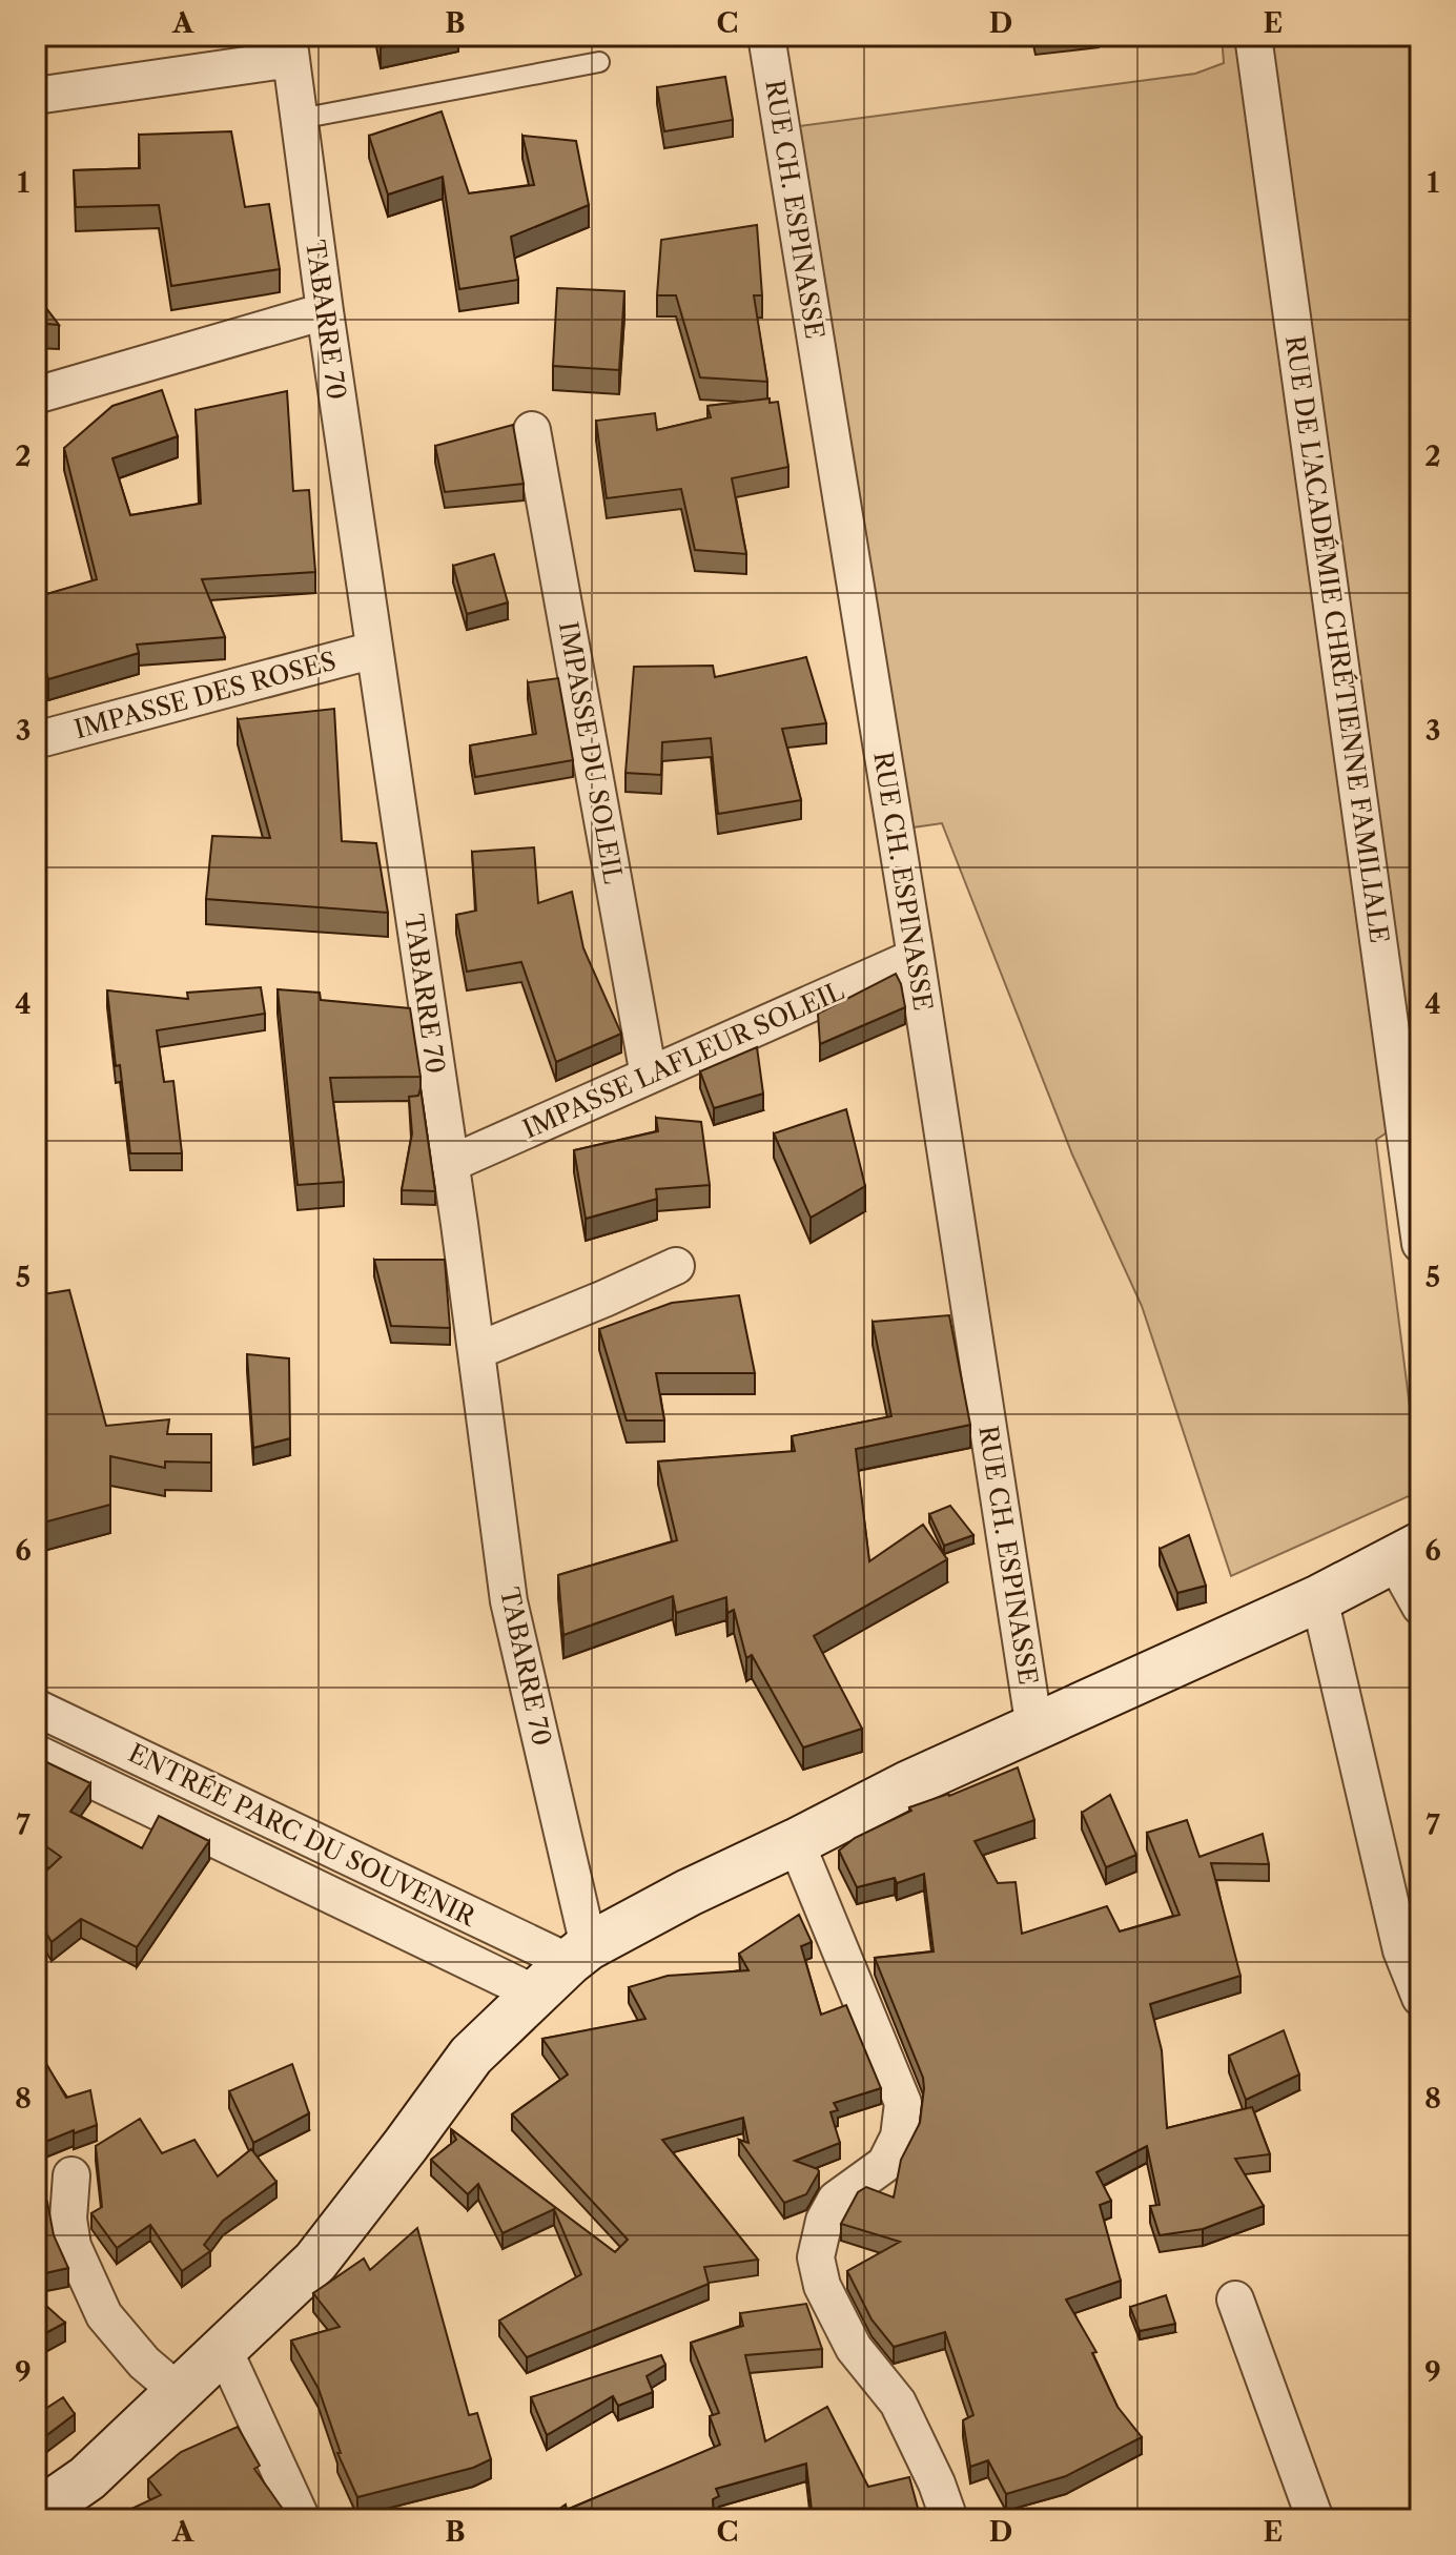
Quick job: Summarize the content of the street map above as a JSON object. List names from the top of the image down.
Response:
{
  "streets": {
    "street": [
      "RUE CH. ESPINASSE",
      "TABARRE 70",
      "RUE DE L'ACADÉMIE CHRÉTIENNE FAMILIALE",
      "IMPASSE DES ROSES",
      "IMPASSE DU SOLEIL",
      "IMPASSE LAFLEUR SOLEIL",
      "ENTRÉE PARC DU SOUVENIR"
    ]
  },
  "crossings": [
    ["RUE CH. ESPINASSE", "IMPASSE LAFLEUR SOLEIL"],
    ["TABARRE 70", "IMPASSE DES ROSES"],
    ["TABARRE 70", "IMPASSE LAFLEUR SOLEIL"],
    ["TABARRE 70", "ENTRÉE PARC DU SOUVENIR"],
    ["IMPASSE DU SOLEIL", "IMPASSE LAFLEUR SOLEIL"]
  ],
  "grid": {
    "columns": [
      "A",
      "B",
      "C",
      "D",
      "E"
    ],
    "rows": [
      "1",
      "2",
      "3",
      "4",
      "5",
      "6",
      "7",
      "8",
      "9"
    ]
  }
}
